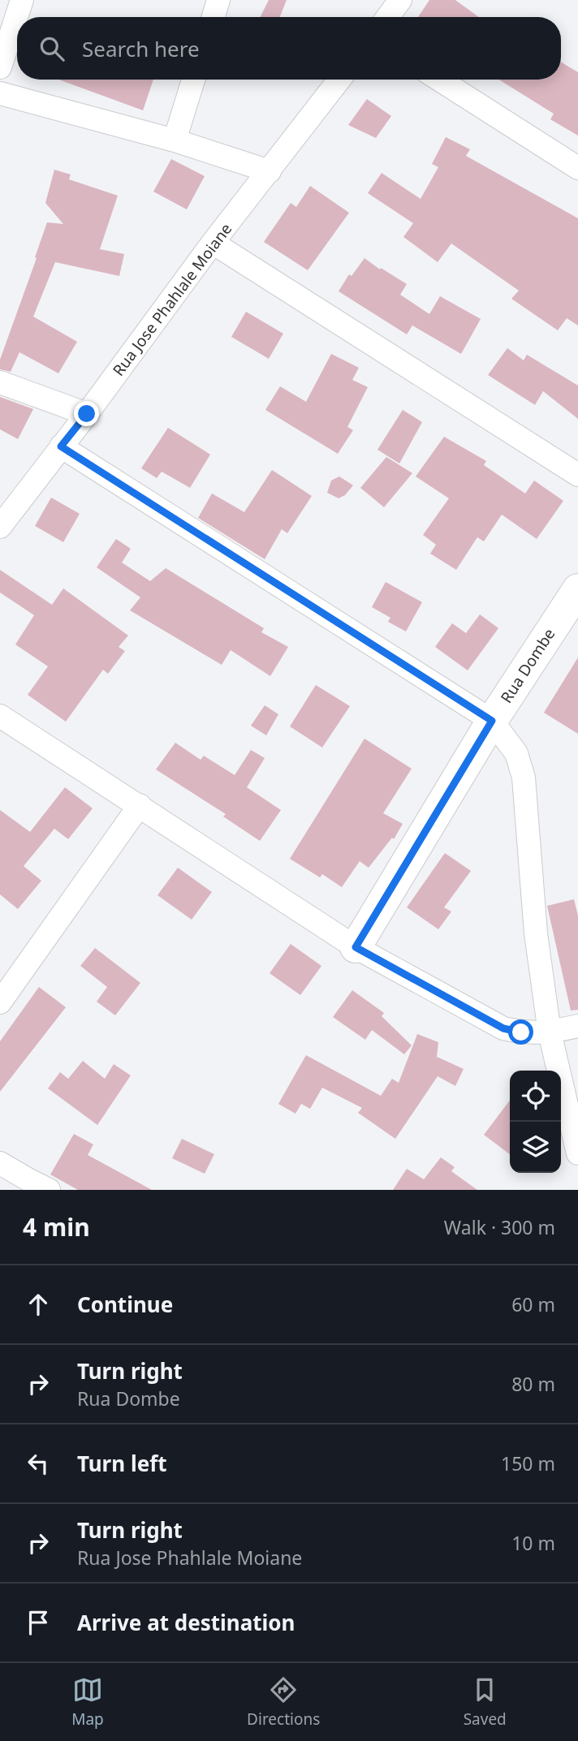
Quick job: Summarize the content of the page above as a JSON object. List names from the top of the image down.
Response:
{
  "streets": {
    "street": ["Rua Jose Phahlale Moiane", "Rua Dombe"]
  },
  "page": {
    "search": "Search here",
    "heading": ["4 min", "Walk · 300 m"],
    "list": [
      ["Continue", "60 m"],
      ["Turn right", "Rua Dombe", "80 m"],
      ["Turn left", "150 m"],
      ["Turn right", "Rua Jose Phahlale Moiane", "10 m"],
      "Arrive at destination"
    ],
    "nav": ["Map", "Directions", "Saved"]
  }
}
